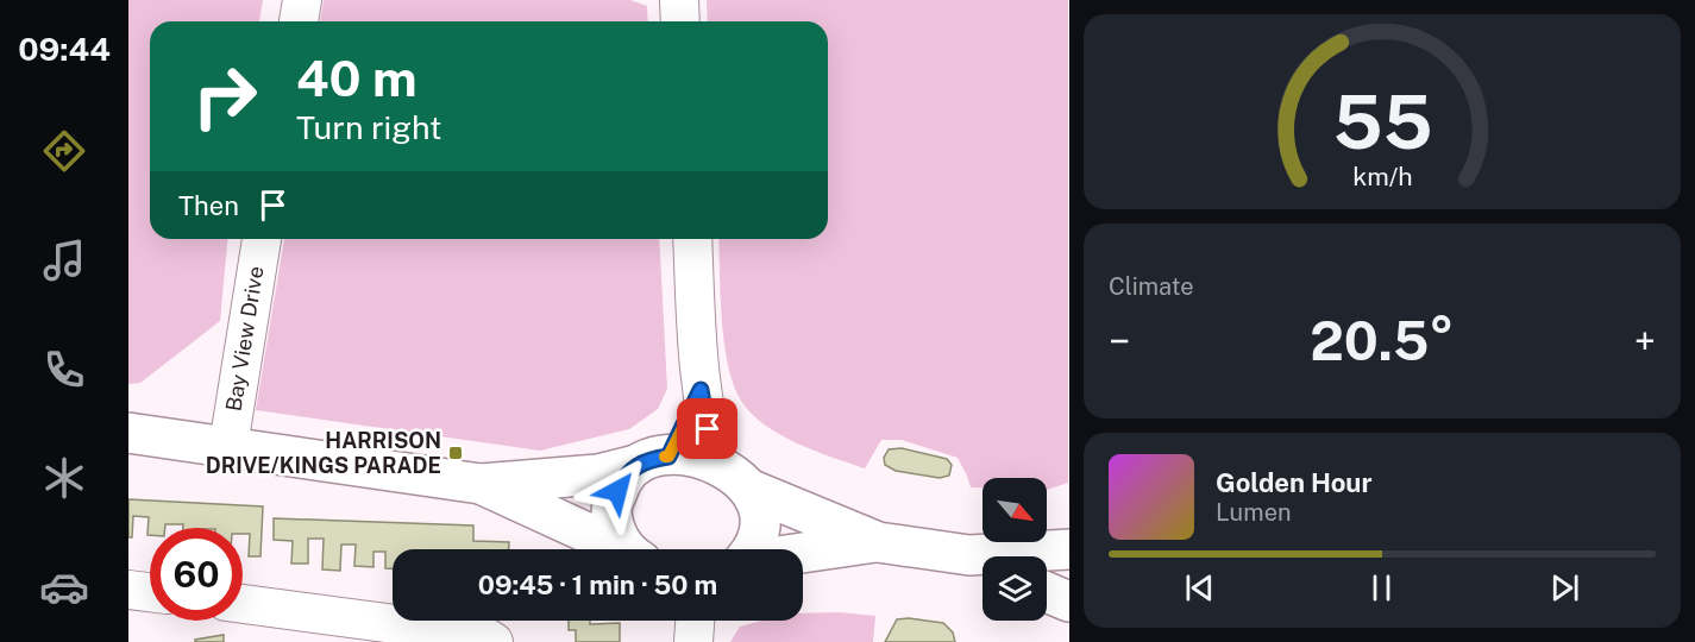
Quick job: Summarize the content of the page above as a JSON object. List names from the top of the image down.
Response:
{
  "streets": {
    "street": ["Bay View Drive"]
  },
  "places": {
    "transit": ["HARRISON DRIVE/KINGS PARADE"]
  },
  "north": "bottom right",
  "page": {
    "tabs": "09:44",
    "turn": ["40 m", "Turn right"],
    "then": "Then",
    "tile": "Climate",
    "heat": ["−", "20.5°", "+"],
    "song": ["Golden Hour", "Lumen"],
    "limit": "60",
    "trip": "09:45 · 1 min · 50 m",
    "gauge": ["55", "km/h"]
  }
}
